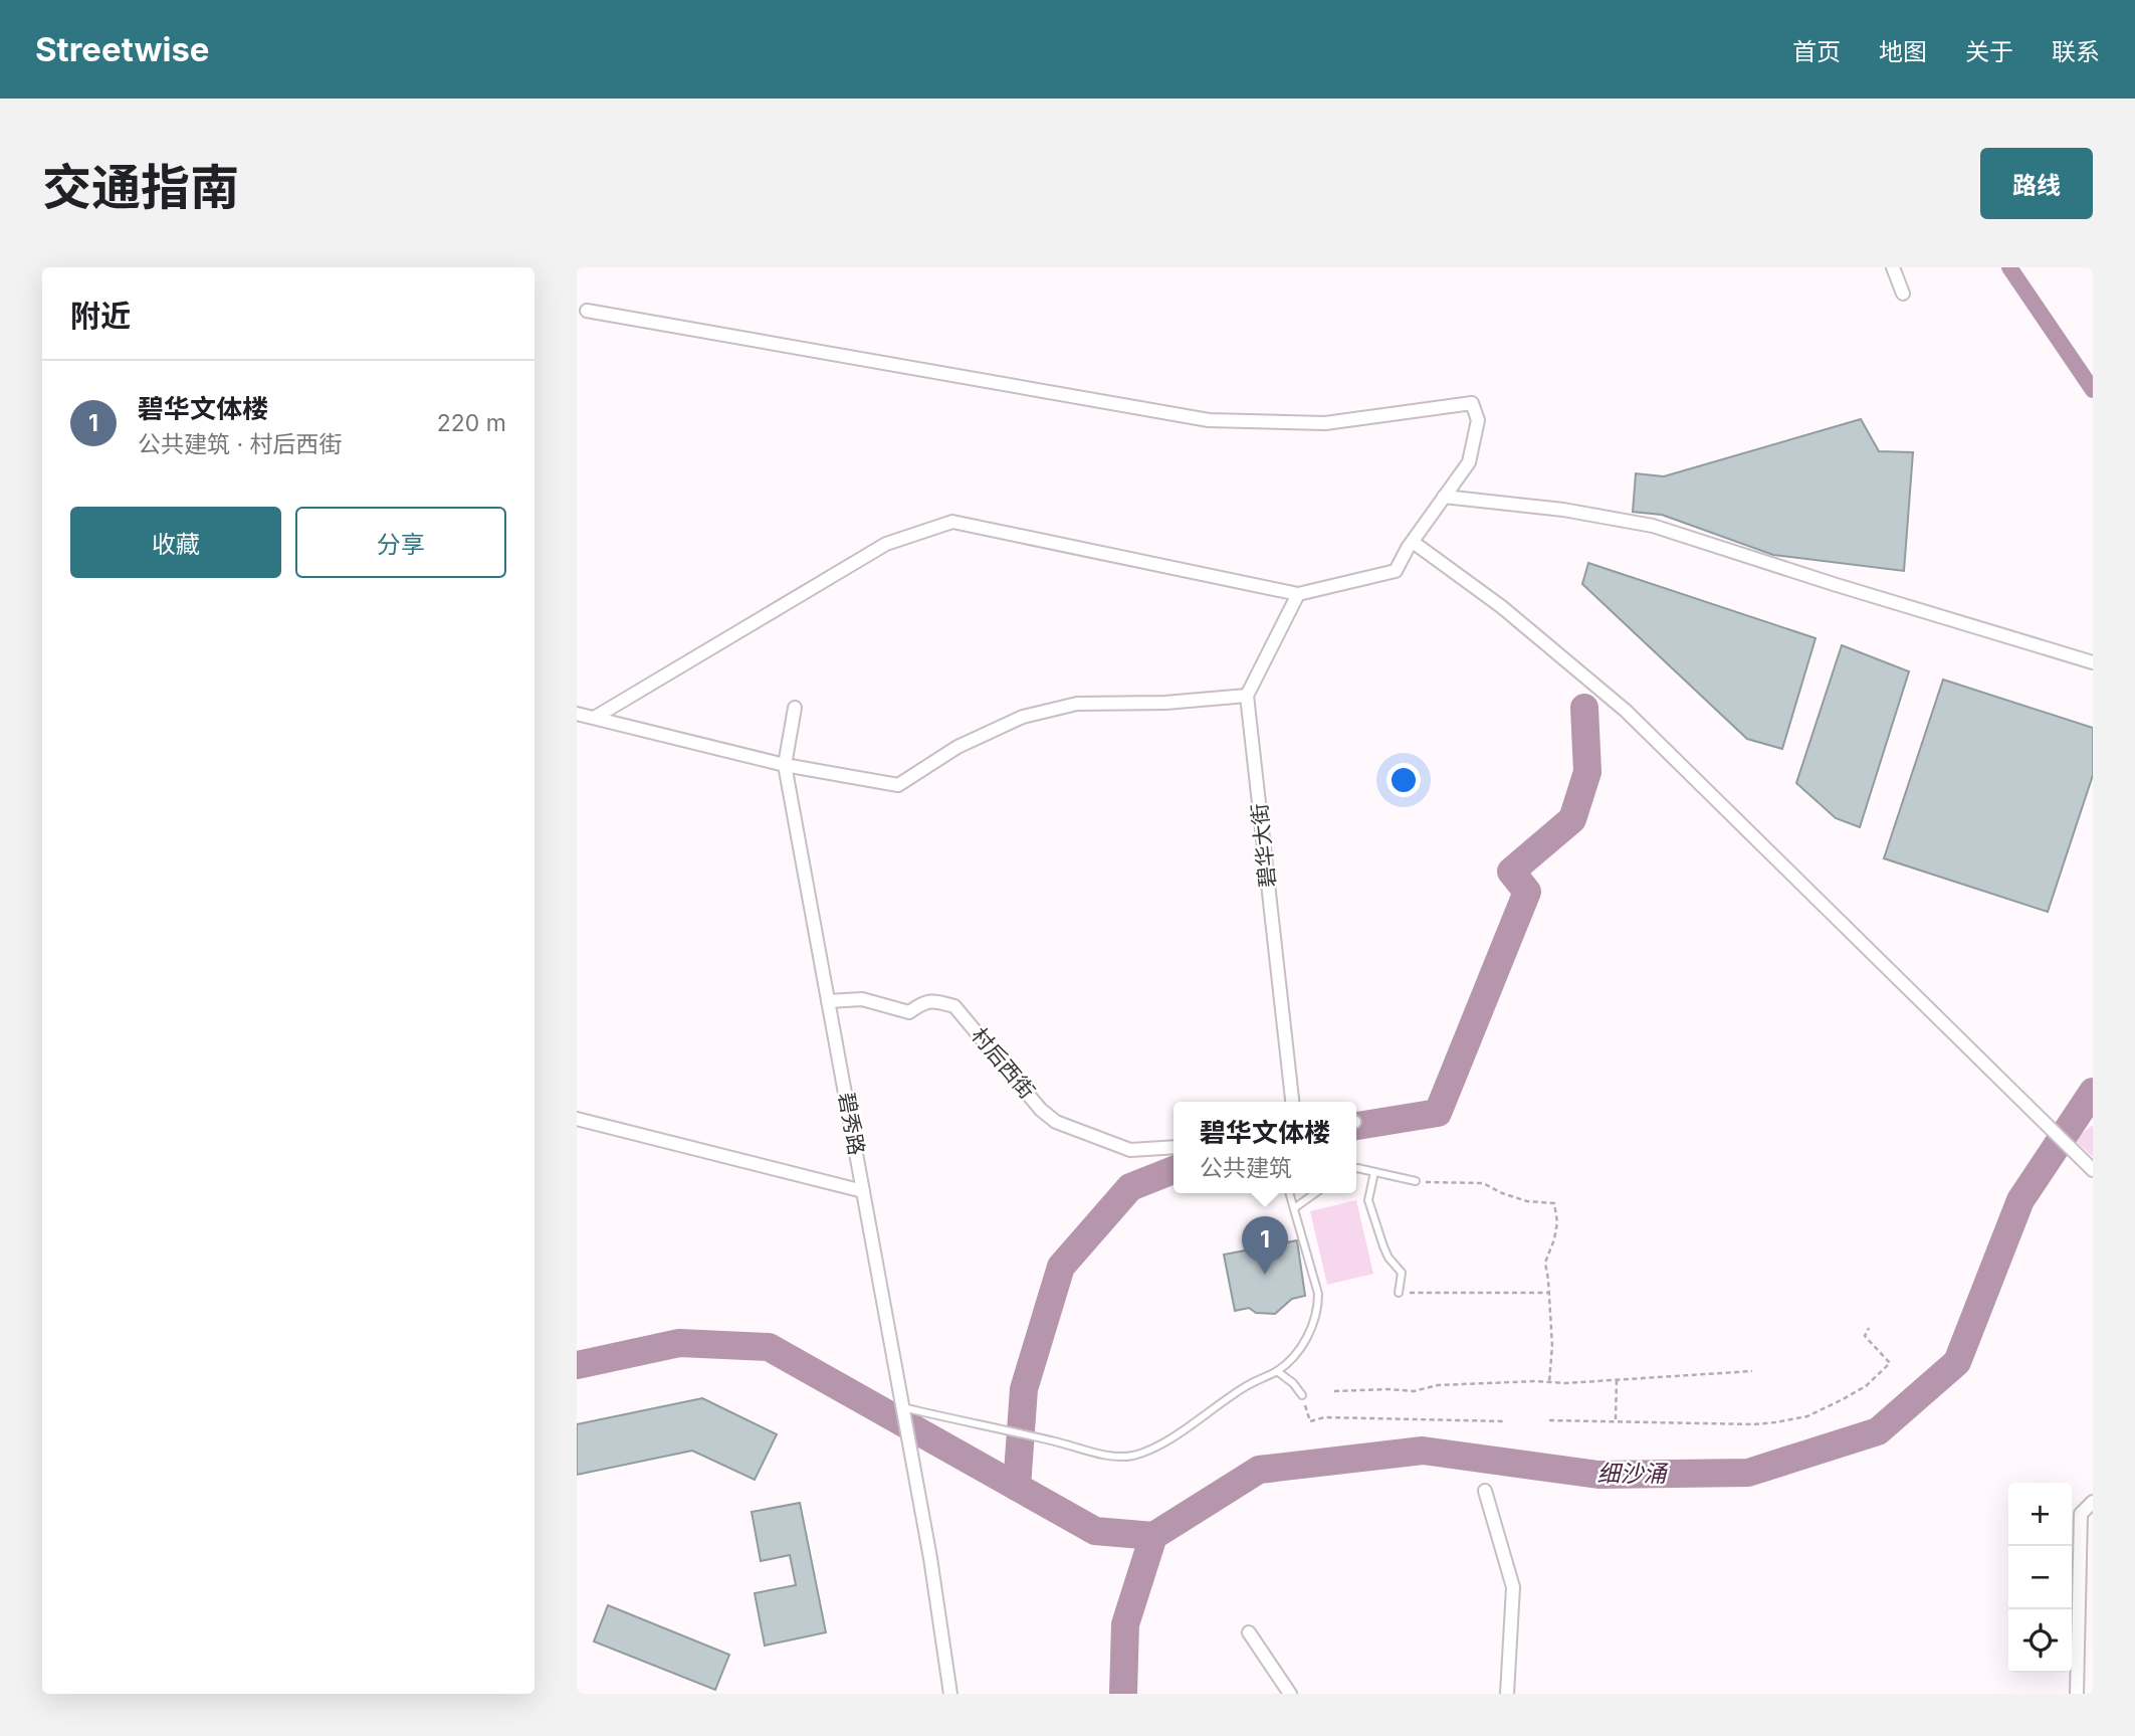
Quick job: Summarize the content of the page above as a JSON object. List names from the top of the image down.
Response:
{
  "streets": {
    "street": ["碧华大街", "村后西街", "碧秀路"]
  },
  "crossings": [
    ["村后西街", "碧秀路"]
  ],
  "water": ["细沙涌"],
  "page": {
    "header": "Streetwise",
    "nav": [
      "首页",
      "地图",
      "关于",
      "联系"
    ],
    "title": "交通指南",
    "buttons": [
      "路线",
      ["收藏", "分享"]
    ],
    "heading": "附近",
    "list": [
      {
        "mark": "1",
        "name": "碧华文体楼",
        "note": "公共建筑 · 村后西街",
        "value": "220 m"
      }
    ],
    "popup": ["碧华文体楼", "公共建筑"],
    "pins": "1",
    "map_buttons": ["+", "−"]
  }
}
